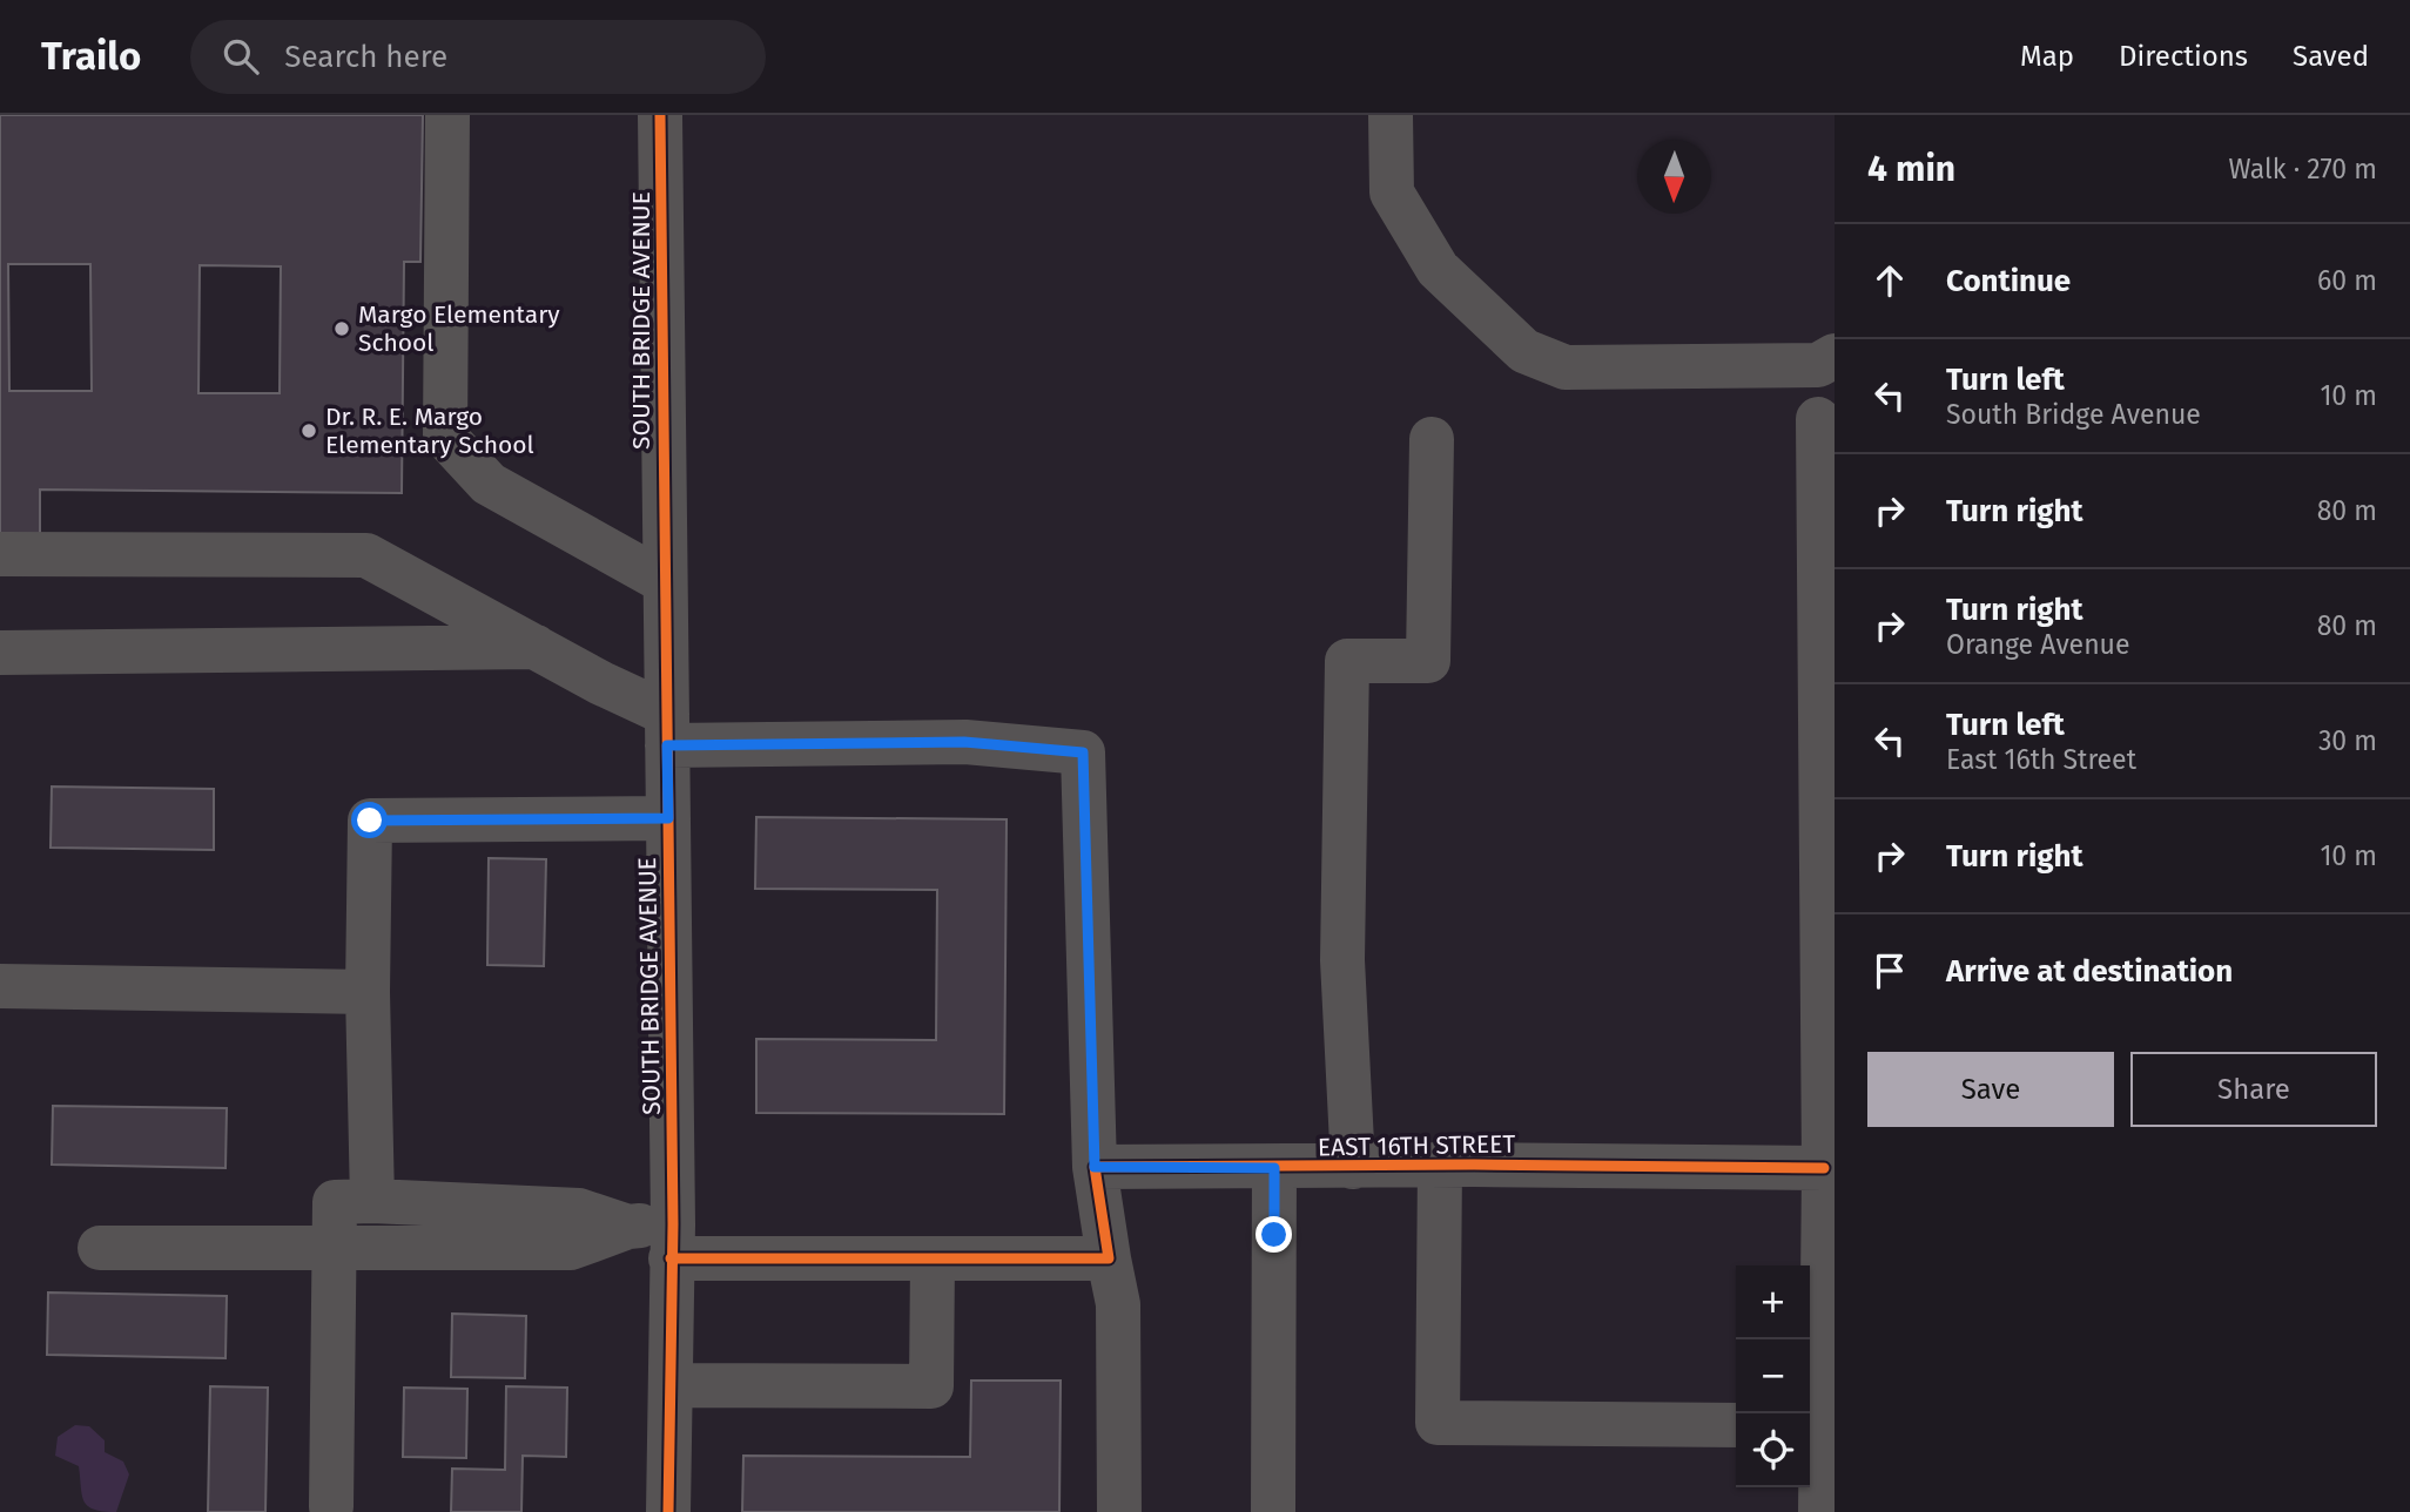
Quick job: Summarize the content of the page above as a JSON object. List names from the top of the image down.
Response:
{
  "streets": {
    "street": ["SOUTH BRIDGE AVENUE", "EAST 16TH STREET"]
  },
  "places": ["Margo Elementary School", "Dr. R. E. Margo Elementary School"],
  "north": "bottom",
  "page": {
    "header": "Trailo",
    "search": "Search here",
    "nav": ["Map", "Directions", "Saved"],
    "heading": ["4 min", "Walk · 270 m"],
    "list": [
      ["Continue", "60 m"],
      ["Turn left", "South Bridge Avenue", "10 m"],
      ["Turn right", "80 m"],
      ["Turn right", "Orange Avenue", "80 m"],
      ["Turn left", "East 16th Street", "30 m"],
      ["Turn right", "10 m"],
      "Arrive at destination"
    ],
    "buttons": ["Save", "Share"],
    "map_buttons": ["+", "−"]
  }
}
